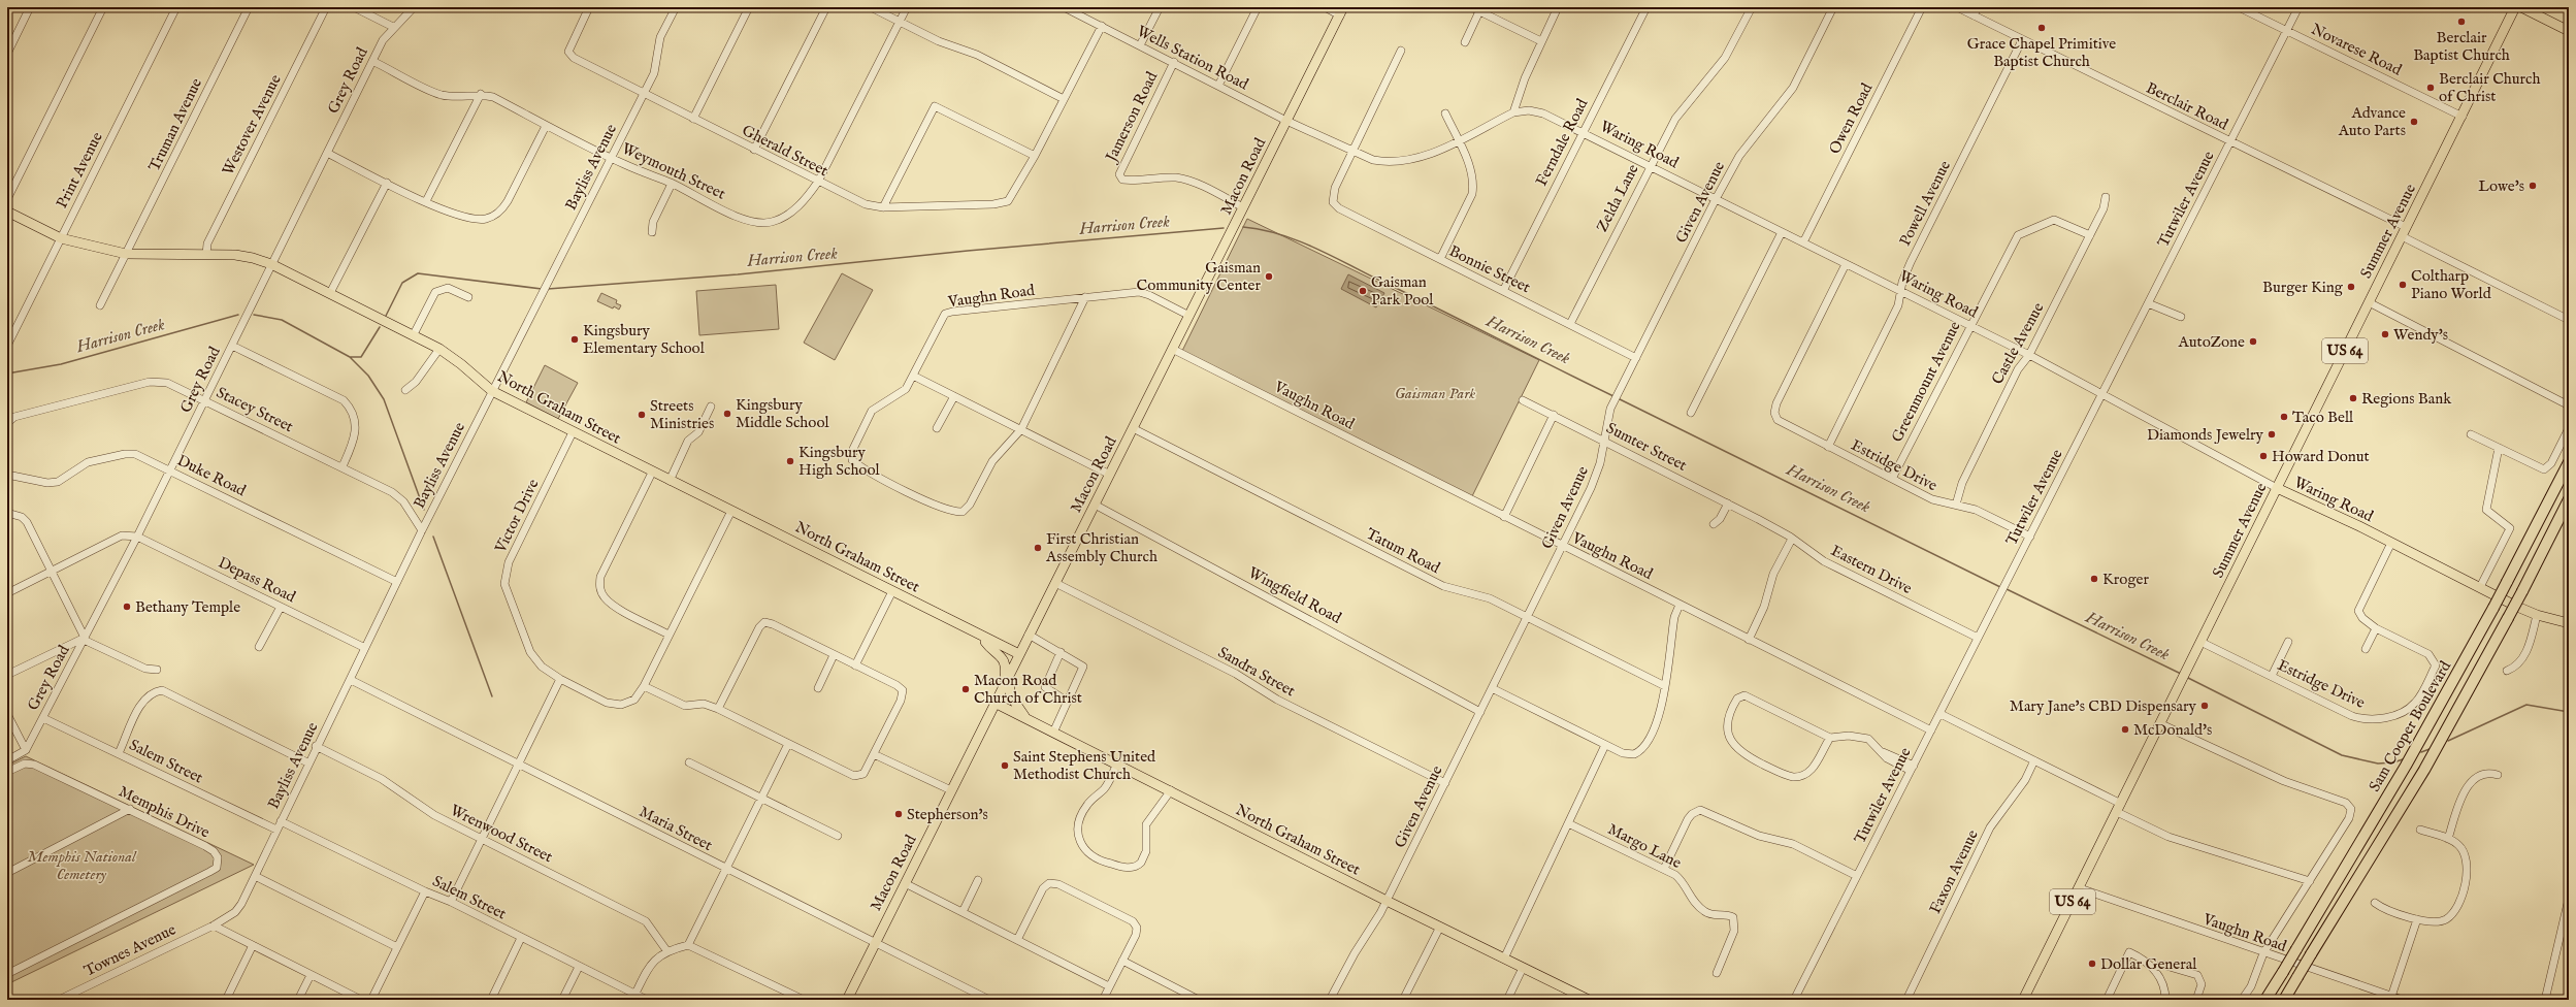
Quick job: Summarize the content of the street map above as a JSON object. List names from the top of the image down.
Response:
{
  "streets": {
    "highway": ["Sam Cooper Boulevard"],
    "main road": [
      "Waring Road",
      "Macon Road",
      "Summer Avenue",
      "US 64",
      "North Graham Street"
    ],
    "street": [
      "Novarese Road",
      "Wells Station Road",
      "Grey Road",
      "Berclair Road",
      "Jamerson Road",
      "Owen Road",
      "Truman Avenue",
      "Westover Avenue",
      "Ferndale Road",
      "Gherald Street",
      "Bayliss Avenue",
      "Print Avenue",
      "Weymouth Street",
      "Zelda Lane",
      "Tutwiler Avenue",
      "Given Avenue",
      "Powell Avenue",
      "Bonnie Street",
      "Vaughn Road",
      "Castle Avenue",
      "Greenmount Avenue",
      "Stacey Street",
      "Sumter Street",
      "Estridge Drive",
      "Duke Road",
      "Victor Drive",
      "Tatum Road",
      "Eastern Drive",
      "Depass Road",
      "Wingfield Road",
      "Sandra Street",
      "Salem Street",
      "Memphis Drive",
      "Maria Street",
      "Wrenwood Street",
      "Margo Lane",
      "Faxon Avenue",
      "Townes Avenue"
    ]
  },
  "crossings": [
    ["Novarese Road", "Tutwiler Avenue"],
    ["Novarese Road", "Summer Avenue"],
    ["Wells Station Road", "Jamerson Road"],
    ["Wells Station Road", "Waring Road"],
    ["Wells Station Road", "Macon Road"],
    ["Grey Road", "Weymouth Street"],
    ["Grey Road", "North Graham Street"],
    ["Grey Road", "Stacey Street"],
    ["Grey Road", "Duke Road"],
    ["Grey Road", "Depass Road"],
    ["Grey Road", "Salem Street"],
    ["Berclair Road", "Tutwiler Avenue"],
    ["Berclair Road", "Powell Avenue"],
    ["Berclair Road", "Summer Avenue"],
    ["Jamerson Road", "Macon Road"],
    ["Owen Road", "Waring Road"],
    ["Truman Avenue", "North Graham Street"],
    ["Westover Avenue", "North Graham Street"],
    ["Ferndale Road", "Waring Road"],
    ["Ferndale Road", "Bonnie Street"],
    ["Waring Road", "Macon Road"],
    ["Waring Road", "Zelda Lane"],
    ["Waring Road", "Tutwiler Avenue"],
    ["Waring Road", "Given Avenue"],
    ["Waring Road", "Powell Avenue"],
    ["Waring Road", "Summer Avenue"],
    ["Waring Road", "Bonnie Street"],
    ["Waring Road", "Castle Avenue"],
    ["Waring Road", "Greenmount Avenue"],
    ["Waring Road", "Estridge Drive"],
    ["Gherald Street", "Bayliss Avenue"],
    ["Gherald Street", "Weymouth Street"],
    ["Bayliss Avenue", "Weymouth Street"],
    ["Bayliss Avenue", "North Graham Street"],
    ["Bayliss Avenue", "Stacey Street"],
    ["Bayliss Avenue", "Duke Road"],
    ["Bayliss Avenue", "Depass Road"],
    ["Bayliss Avenue", "Salem Street"],
    ["Bayliss Avenue", "Maria Street"],
    ["Bayliss Avenue", "Wrenwood Street"],
    ["Bayliss Avenue", "Townes Avenue"],
    ["Print Avenue", "North Graham Street"],
    ["Macon Road", "Vaughn Road"],
    ["Macon Road", "North Graham Street"],
    ["Macon Road", "Tatum Road"],
    ["Macon Road", "Wingfield Road"],
    ["Macon Road", "Sandra Street"],
    ["Macon Road", "Maria Street"],
    ["Zelda Lane", "Bonnie Street"],
    ["Tutwiler Avenue", "Vaughn Road"],
    ["Tutwiler Avenue", "Estridge Drive"],
    ["Tutwiler Avenue", "Eastern Drive"],
    ["Given Avenue", "Bonnie Street"],
    ["Given Avenue", "Vaughn Road"],
    ["Given Avenue", "North Graham Street"],
    ["Given Avenue", "Sumter Street"],
    ["Given Avenue", "Tatum Road"],
    ["Given Avenue", "Wingfield Road"],
    ["Given Avenue", "Sandra Street"],
    ["Powell Avenue", "Estridge Drive"],
    ["Summer Avenue", "Vaughn Road"],
    ["Summer Avenue", "Estridge Drive"],
    ["Castle Avenue", "Greenmount Avenue"],
    ["Castle Avenue", "Estridge Drive"],
    ["Greenmount Avenue", "Estridge Drive"],
    ["North Graham Street", "Victor Drive"],
    ["Sumter Street", "Eastern Drive"]
  ],
  "water": ["Harrison Creek"],
  "parks": ["Gaisman Park", "Memphis National Cemetery"],
  "places": [
    "Berclair Baptist Church",
    "Grace Chapel Primitive Baptist Church",
    "Berclair Church of Christ",
    "Advance Auto Parts",
    "Lowe's",
    "Gaisman Community Center",
    "Coltharp Piano World",
    "Burger King",
    "Gaisman Park Pool",
    "Wendy's",
    "Kingsbury Elementary School",
    "AutoZone",
    "Regions Bank",
    "Kingsbury Middle School",
    "Streets Ministries",
    "Taco Bell",
    "Diamonds Jewelry",
    "Howard Donut",
    "Kingsbury High School",
    "First Christian Assembly Church",
    "Kroger",
    "Bethany Temple",
    "Macon Road Church of Christ",
    "Mary Jane's CBD Dispensary",
    "McDonald's",
    "Saint Stephens United Methodist Church",
    "Stepherson's",
    "Dollar General"
  ]
}
